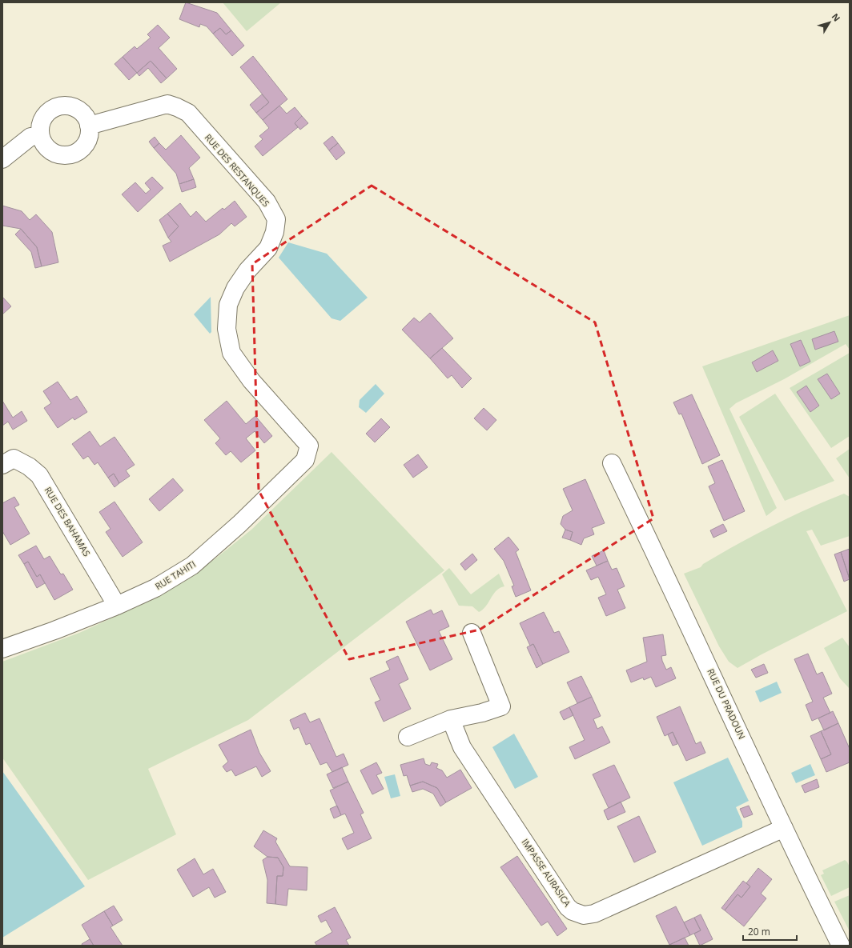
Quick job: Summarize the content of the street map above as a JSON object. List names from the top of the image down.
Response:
{
  "streets": {
    "street": [
      "RUE DES RESTANQUES",
      "RUE DES BAHAMAS",
      "RUE TAHITI",
      "RUE DU PRADOUN",
      "IMPASSE AURASICA"
    ]
  },
  "crossings": [
    ["RUE DES RESTANQUES", "RUE TAHITI"],
    ["RUE DES BAHAMAS", "RUE TAHITI"],
    ["RUE DU PRADOUN", "IMPASSE AURASICA"]
  ],
  "scale_bar": "20 m",
  "north": "top right"
}
